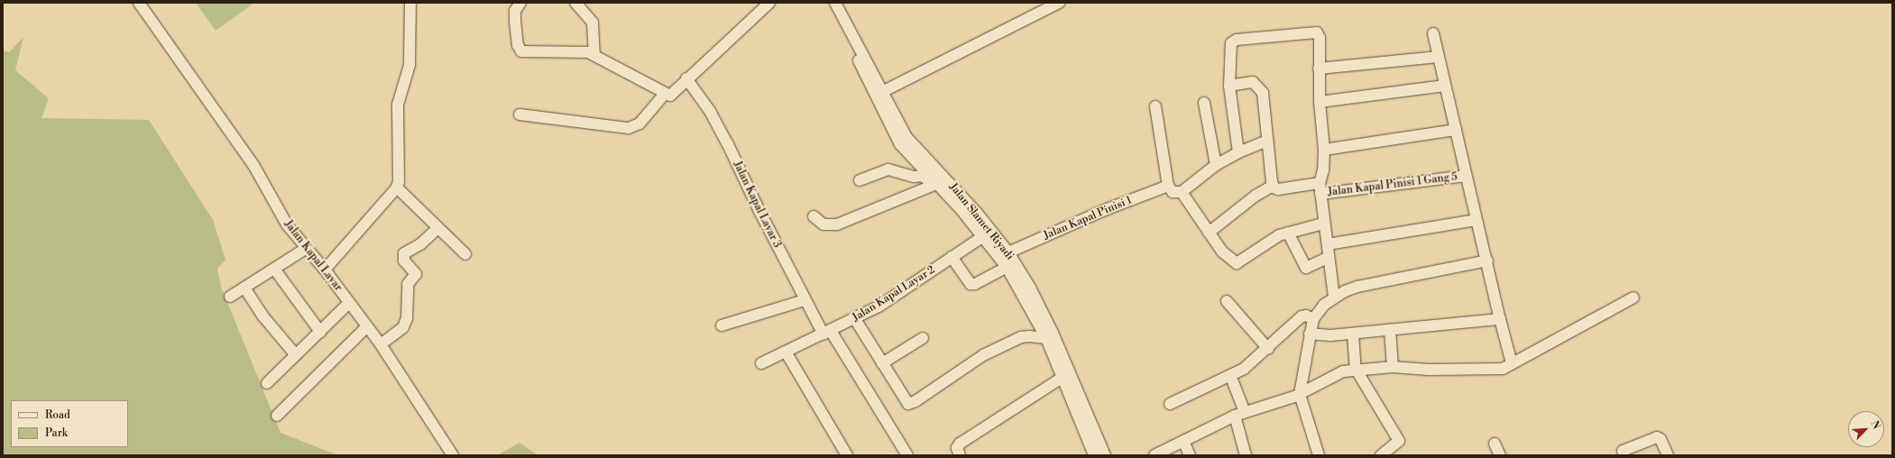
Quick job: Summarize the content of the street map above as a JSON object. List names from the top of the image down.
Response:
{
  "streets": {
    "street": [
      "Jalan Kapal Pinisi 1 Gang 5",
      "Jalan Kapal Layar 3",
      "Jalan Kapal Pinisi 1",
      "Jalan Slamet Riyadi",
      "Jalan Kapal Layar",
      "Jalan Kapal Layar 2"
    ]
  },
  "crossings": [
    ["Jalan Kapal Layar 3", "Jalan Kapal Layar 2"],
    ["Jalan Kapal Pinisi 1", "Jalan Slamet Riyadi"],
    ["Jalan Slamet Riyadi", "Jalan Kapal Layar 2"]
  ],
  "legend": ["Road", "Park"],
  "north": "top right"
}
